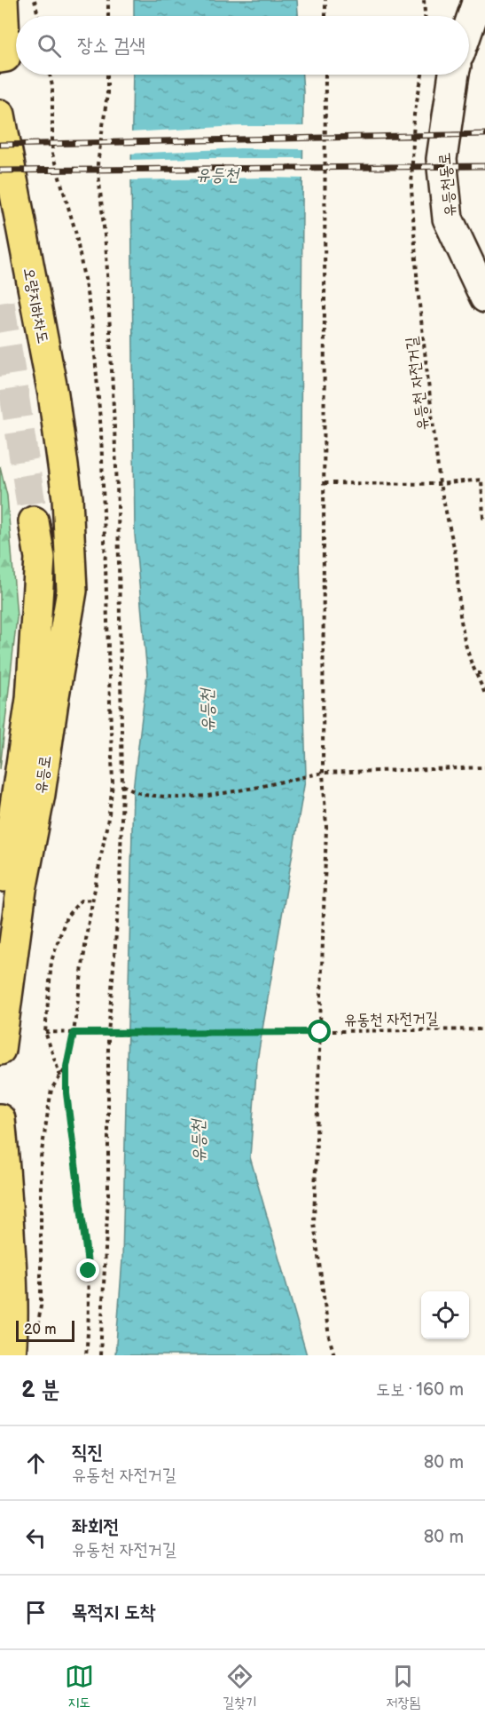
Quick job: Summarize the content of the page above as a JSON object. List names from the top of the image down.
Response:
{
  "streets": {
    "main road": ["유등천동로", "오량지하차도", "유등로"],
    "path": ["유등천 자전거길", "유동천 자전거길"]
  },
  "crossings": [
    ["오량지하차도", "유등로"]
  ],
  "water": ["유등천"],
  "scale_bar": "20 m",
  "page": {
    "search": "장소 검색",
    "scale": "20 m",
    "heading": ["2 분", "도보 · 160 m"],
    "list": [
      ["직진", "유동천 자전거길", "80 m"],
      ["좌회전", "유동천 자전거길", "80 m"],
      "목적지 도착"
    ],
    "nav": ["지도", "길찾기", "저장됨"]
  }
}
